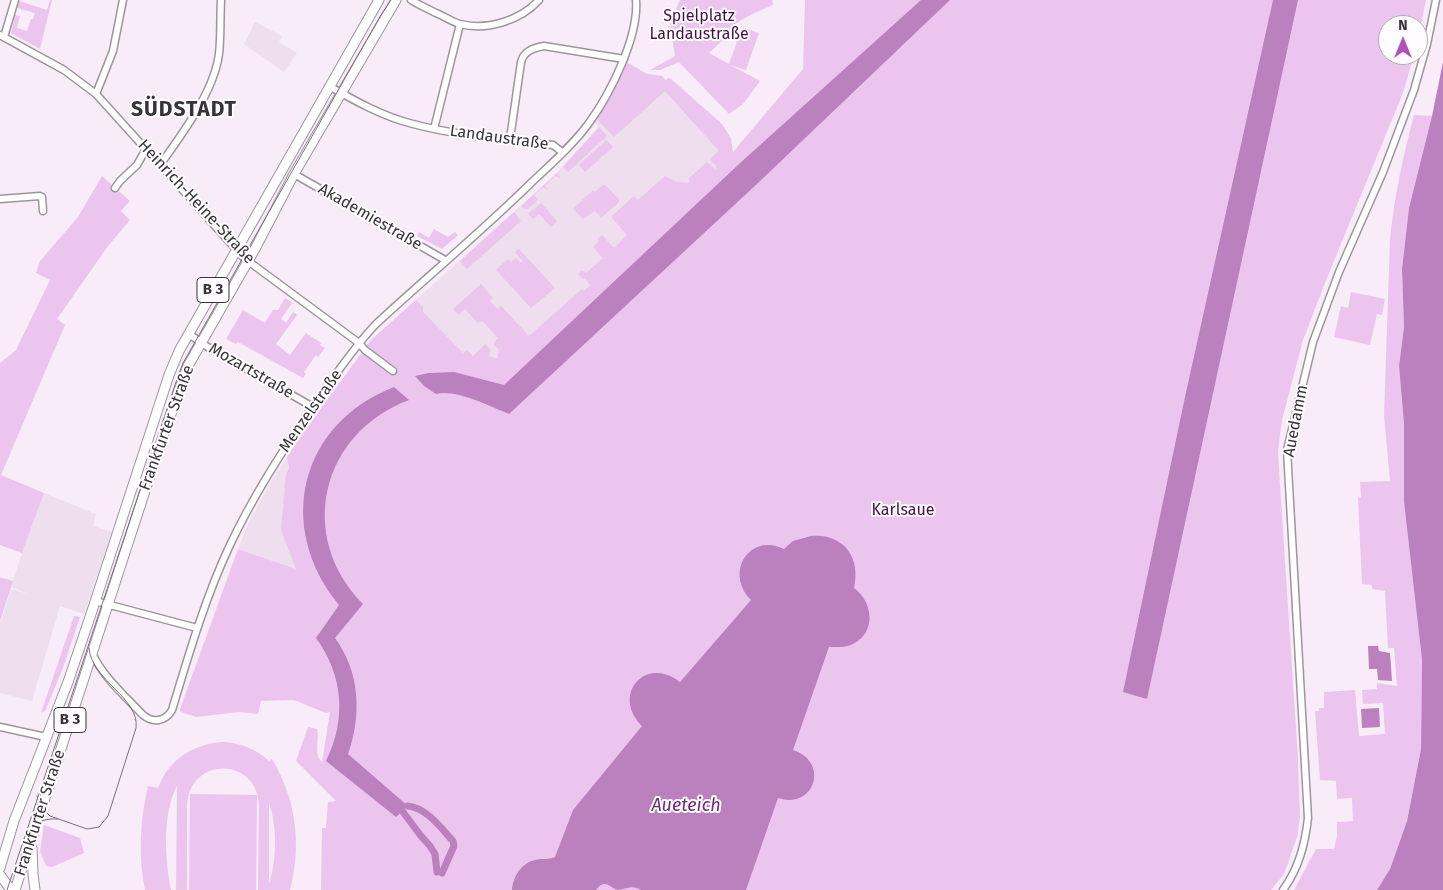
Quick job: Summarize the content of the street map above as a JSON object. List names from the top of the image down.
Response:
{
  "streets": {
    "main road": ["B 3", "Frankfurter Straße"],
    "street": [
      "Landaustraße",
      "Heinrich-Heine-Straße",
      "Akademiestraße",
      "Mozartstraße",
      "Menzelstraße",
      "Auedamm"
    ]
  },
  "crossings": [
    ["Landaustraße", "Menzelstraße"],
    ["Landaustraße", "Frankfurter Straße"],
    ["Heinrich-Heine-Straße", "Menzelstraße"],
    ["Heinrich-Heine-Straße", "Frankfurter Straße"],
    ["Akademiestraße", "Menzelstraße"],
    ["Akademiestraße", "Frankfurter Straße"],
    ["Mozartstraße", "Menzelstraße"],
    ["Mozartstraße", "Frankfurter Straße"],
    ["Menzelstraße", "Frankfurter Straße"]
  ],
  "districts": ["SÜDSTADT"],
  "water": ["Aueteich"],
  "parks": ["Spielplatz Landaustraße", "Karlsaue"],
  "north": "top"
}
